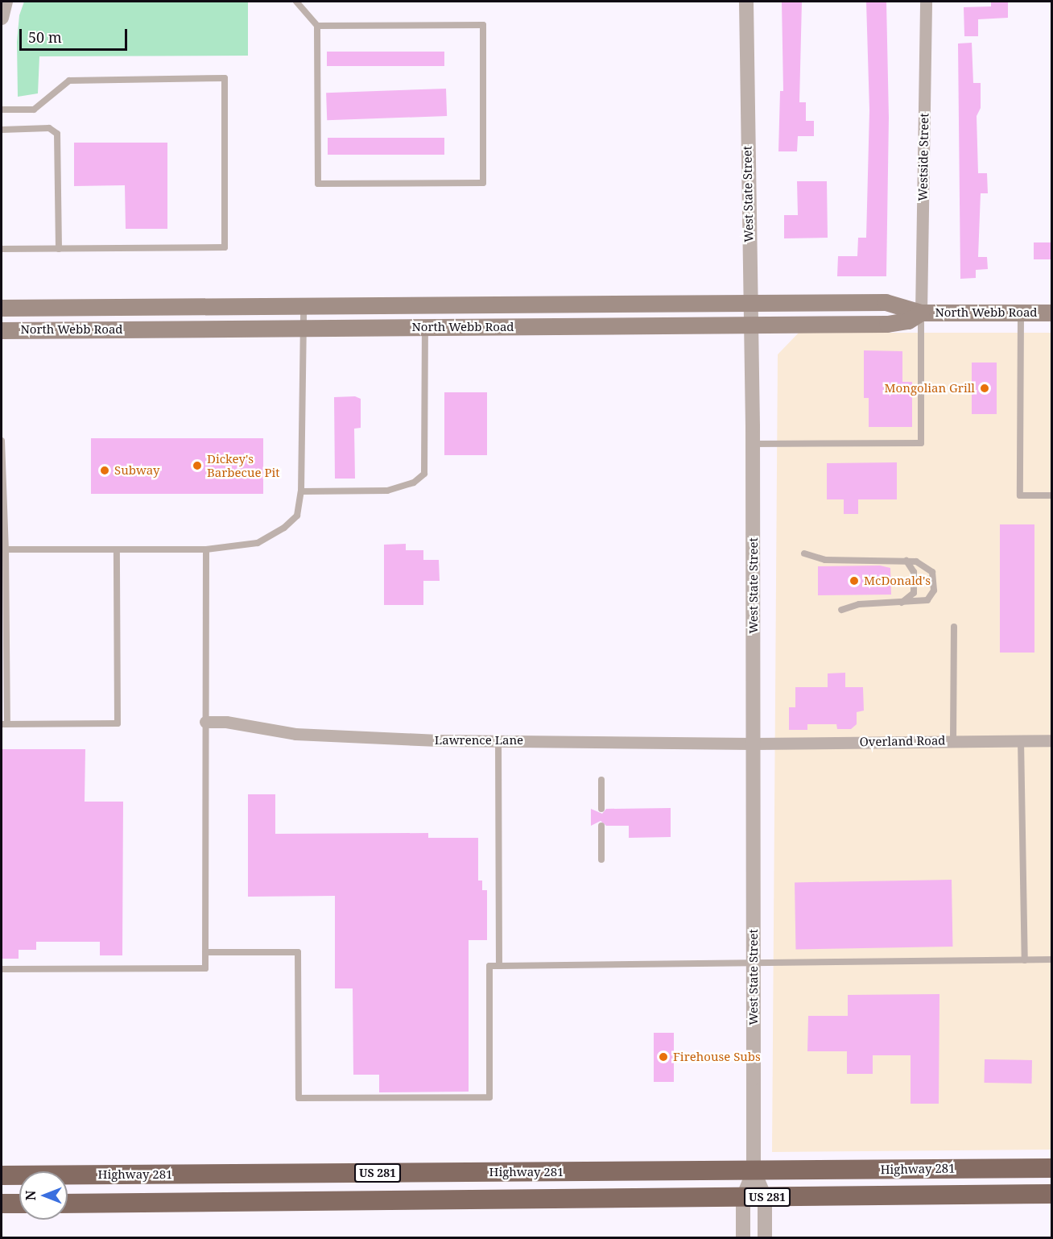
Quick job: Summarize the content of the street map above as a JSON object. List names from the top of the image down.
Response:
{
  "streets": {
    "highway": ["Highway 281", "US 281"],
    "main road": ["North Webb Road"],
    "street": [
      "Westside Street",
      "West State Street",
      "Lawrence Lane",
      "Overland Road"
    ]
  },
  "crossings": [
    ["Westside Street", "North Webb Road"],
    ["West State Street", "North Webb Road"],
    ["West State Street", "Lawrence Lane"],
    ["West State Street", "Overland Road"],
    ["West State Street", "Highway 281"],
    ["West State Street", "US 281"],
    ["Lawrence Lane", "Overland Road"]
  ],
  "places": [
    "Mongolian Grill",
    "Dickey's Barbecue Pit",
    "Subway",
    "McDonald's",
    "Firehouse Subs"
  ],
  "scale_bar": "50 m",
  "north": "left"
}
